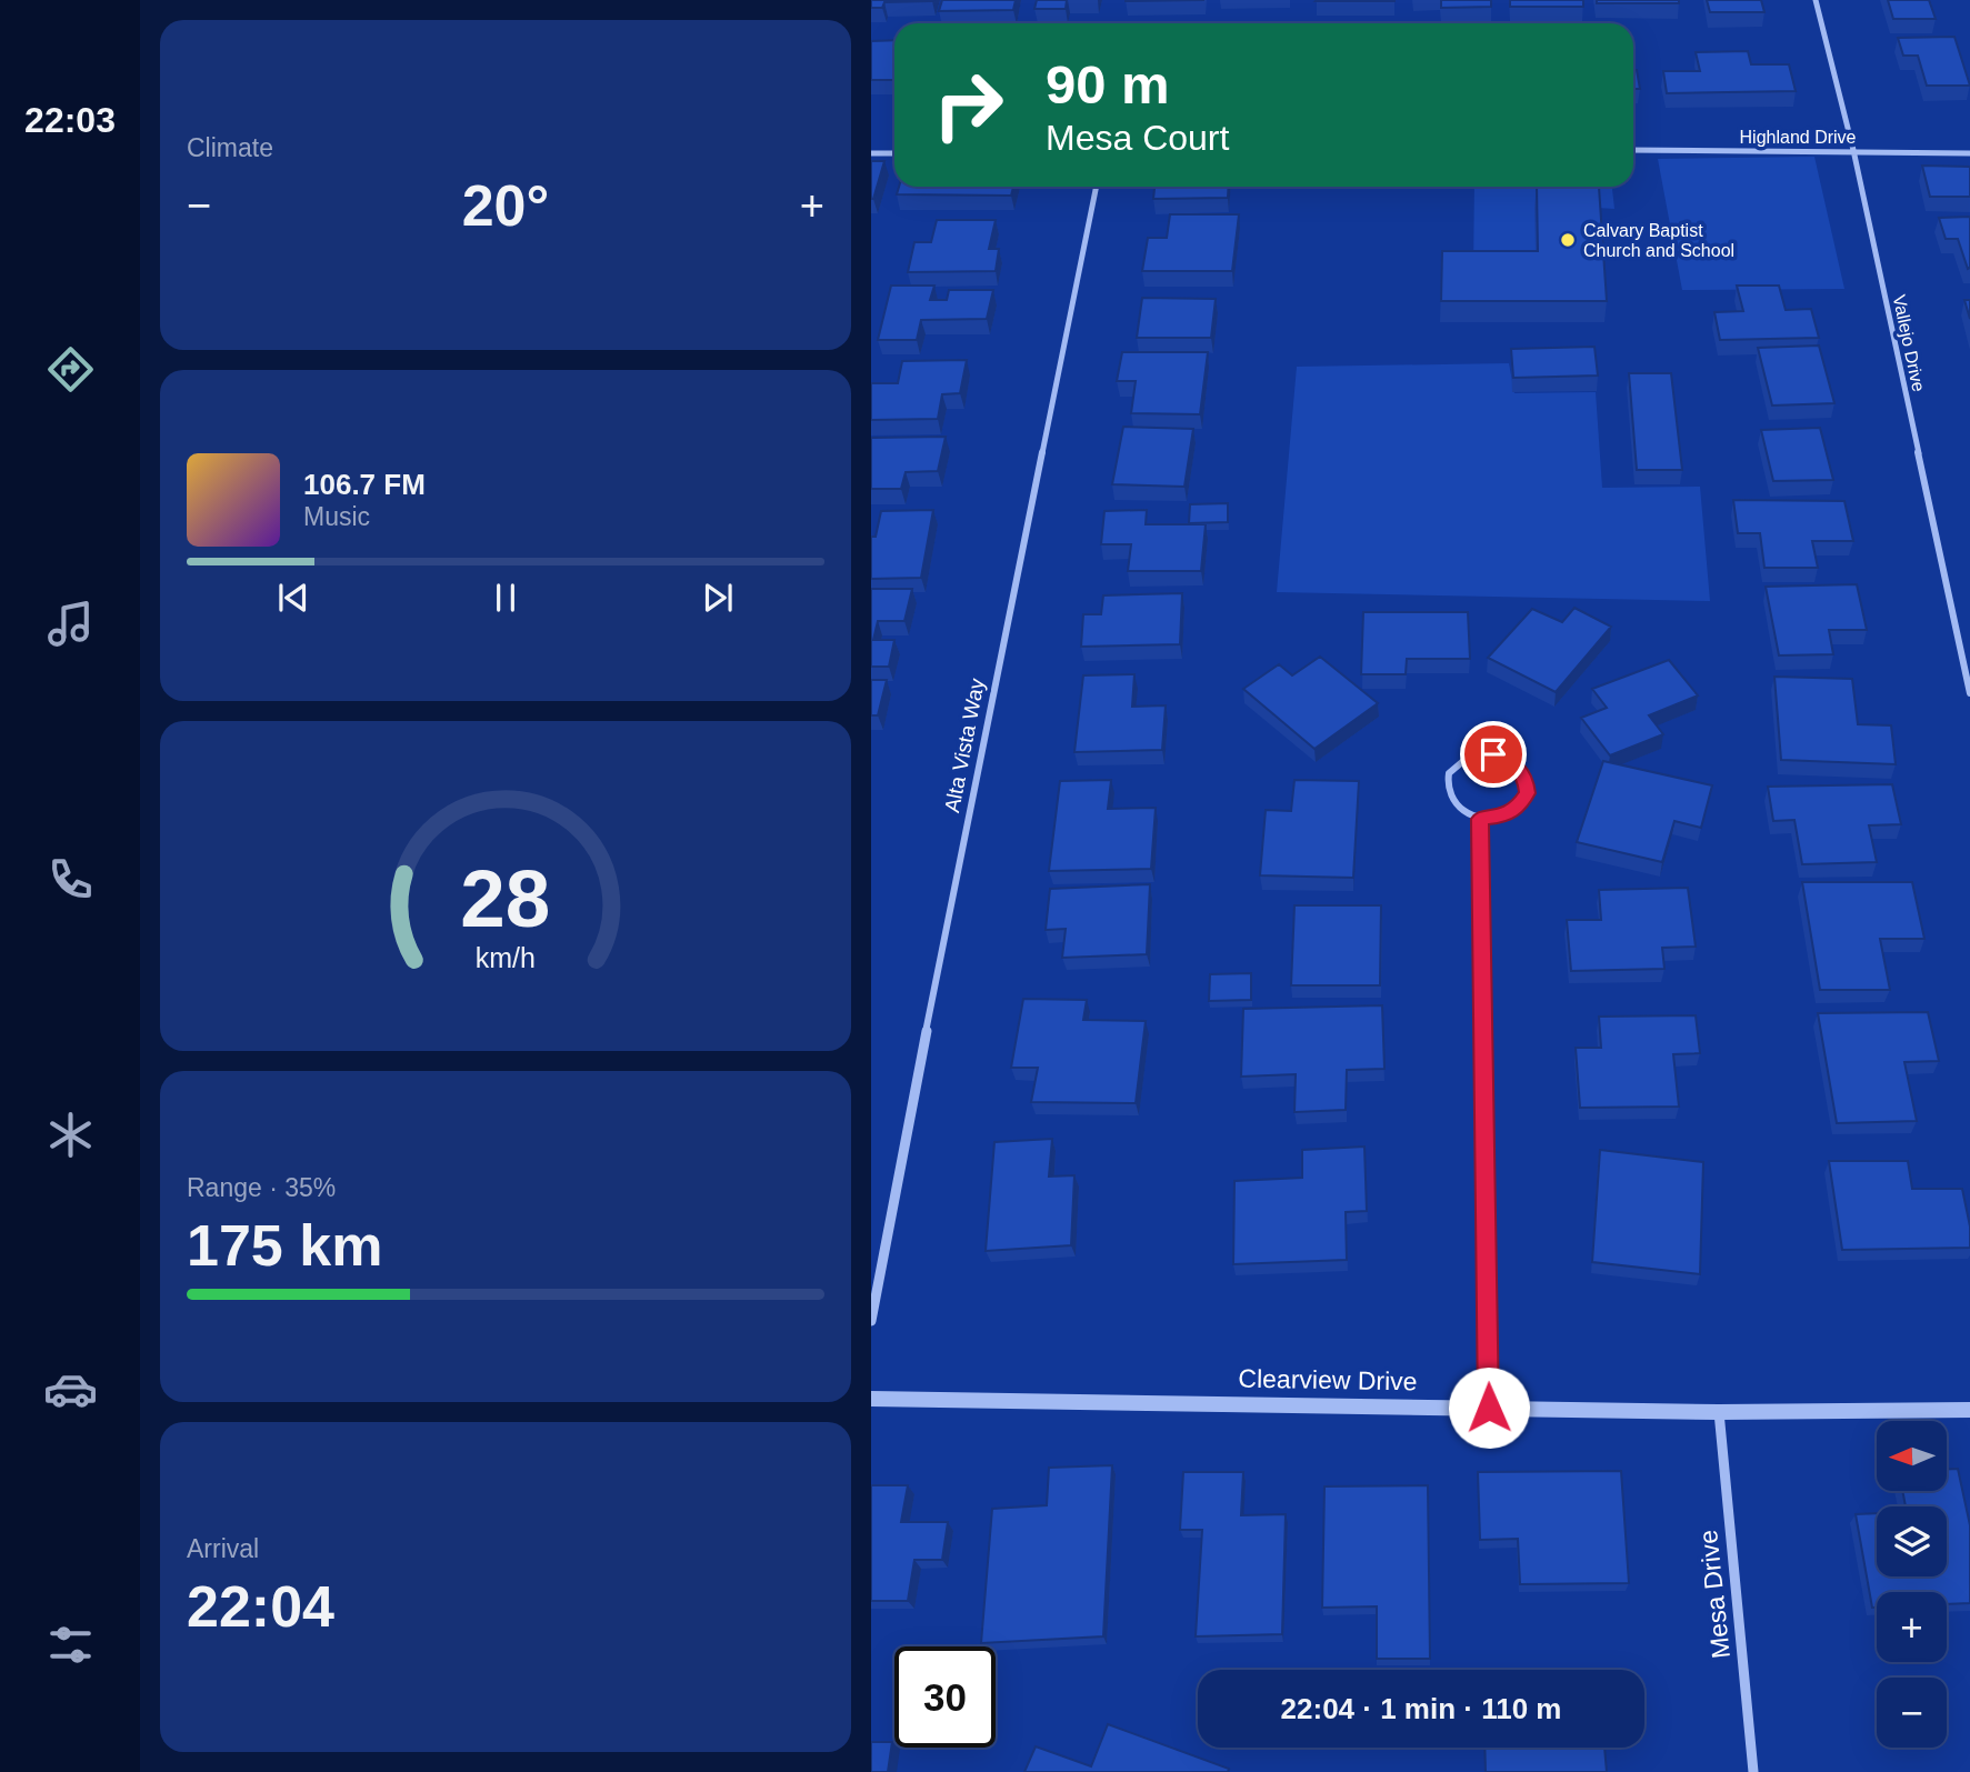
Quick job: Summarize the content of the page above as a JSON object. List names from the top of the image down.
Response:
{
  "streets": {
    "street": [
      "Highland Drive",
      "Vallejo Drive",
      "Alta Vista Way",
      "Clearview Drive",
      "Mesa Drive"
    ]
  },
  "crossings": [
    ["Highland Drive", "Vallejo Drive"],
    ["Clearview Drive", "Mesa Drive"]
  ],
  "places": ["Calvary Baptist Church and School"],
  "north": "left",
  "page": {
    "tabs": "22:03",
    "tile": [
      "Climate",
      ["Range · 35%", "175 km"],
      ["Arrival", "22:04"]
    ],
    "turn": ["90 m", "Mesa Court"],
    "heat": ["−", "20°", "+"],
    "song": ["106.7 FM", "Music"],
    "map_buttons": ["+", "−"],
    "limit": "30",
    "trip": "22:04 · 1 min · 110 m",
    "gauge": ["28", "km/h"]
  }
}
